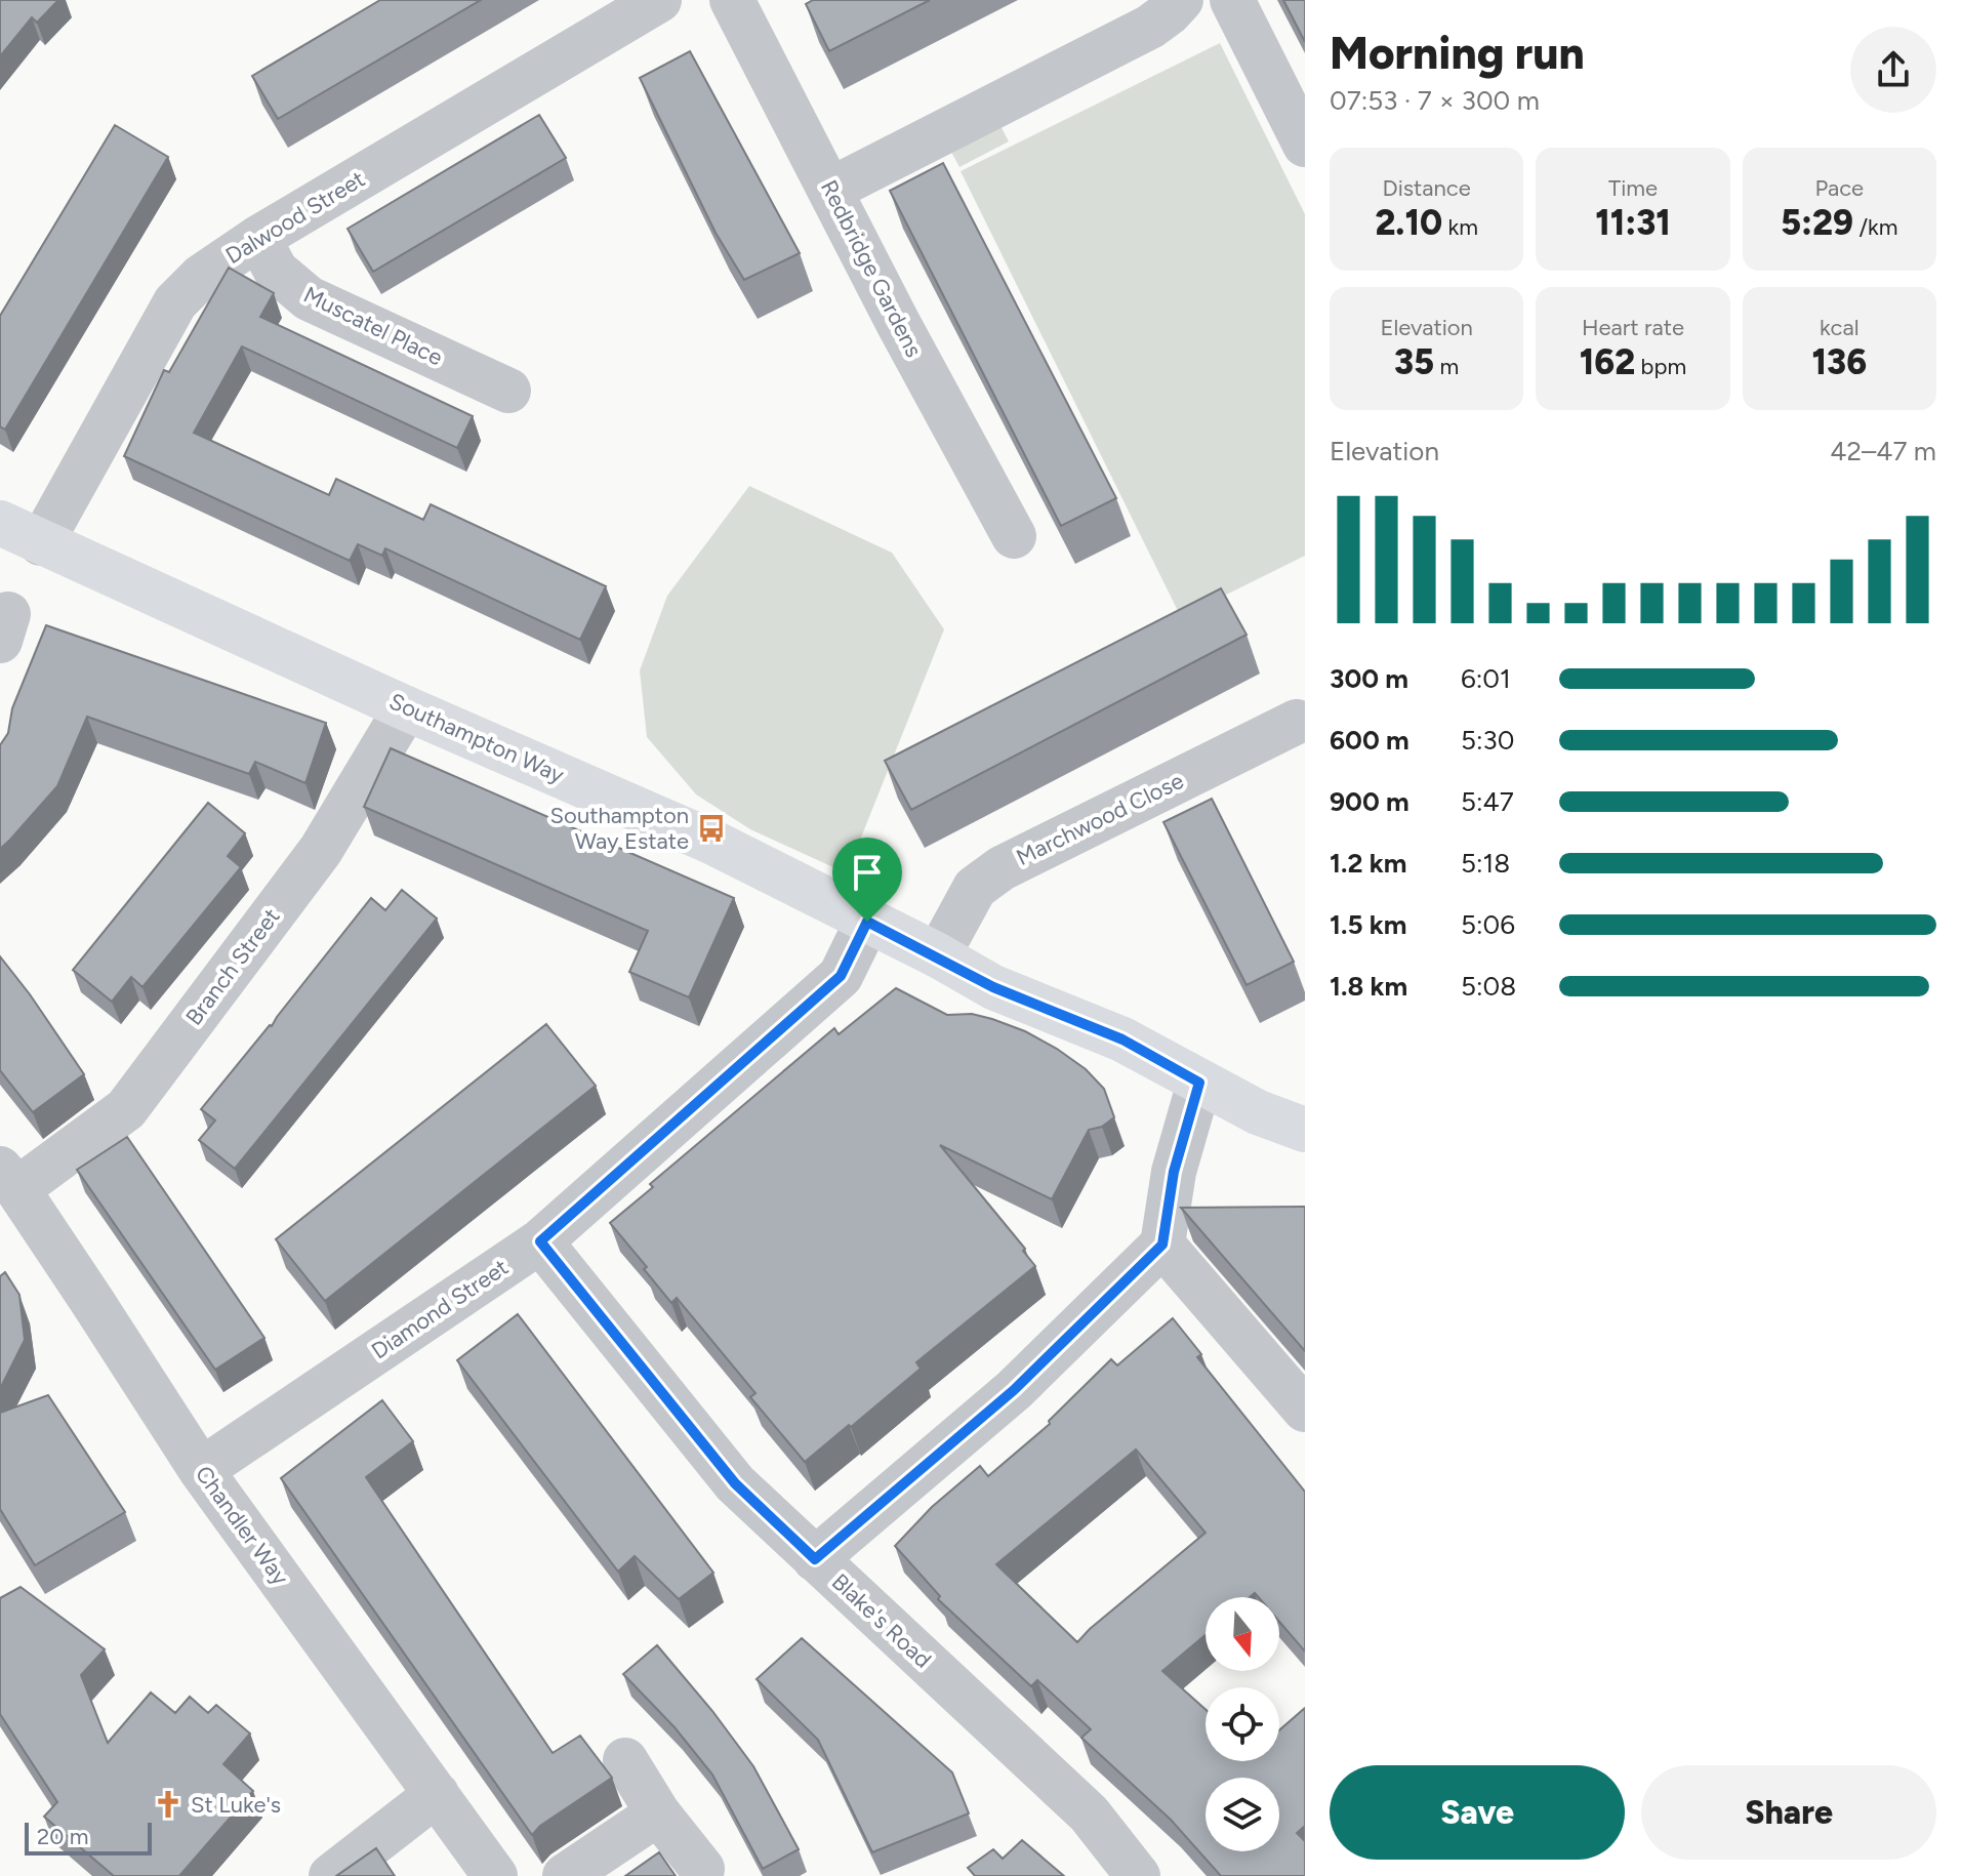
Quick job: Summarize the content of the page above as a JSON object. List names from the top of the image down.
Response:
{
  "streets": {
    "main road": ["Southampton Way"],
    "street": [
      "Dalwood Street",
      "Redbridge Gardens",
      "Muscatel Place",
      "Marchwood Close",
      "Branch Street",
      "Diamond Street",
      "Chandler Way",
      "Blake's Road"
    ]
  },
  "crossings": [
    ["Dalwood Street", "Muscatel Place"],
    ["Dalwood Street", "Southampton Way"],
    ["Southampton Way", "Marchwood Close"],
    ["Southampton Way", "Branch Street"],
    ["Southampton Way", "Diamond Street"],
    ["Branch Street", "Chandler Way"],
    ["Diamond Street", "Chandler Way"],
    ["Diamond Street", "Blake's Road"]
  ],
  "places": {
    "bus stop": ["Southampton Way Estate"],
    "church": ["St Luke's"]
  },
  "scale_bar": "20 m",
  "north": "bottom",
  "page": {
    "heading": ["Morning run", "07:53 · 7 × 300 m"],
    "stats": [
      ["Distance", "2.10 km"],
      ["Time", "11:31"],
      ["Pace", "5:29 /km"],
      ["Elevation", "35 m"],
      ["Heart rate", "162 bpm"],
      ["kcal", "136"]
    ],
    "chart": ["Elevation", "42–47 m"],
    "list": [
      {
        "name": "300 m",
        "note": "6:01"
      },
      {
        "name": "600 m",
        "note": "5:30"
      },
      {
        "name": "900 m",
        "note": "5:47"
      },
      {
        "name": "1.2 km",
        "note": "5:18"
      },
      {
        "name": "1.5 km",
        "note": "5:06"
      },
      {
        "name": "1.8 km",
        "note": "5:08"
      }
    ],
    "buttons": ["Save", "Share"],
    "scale": "20 m"
  }
}
